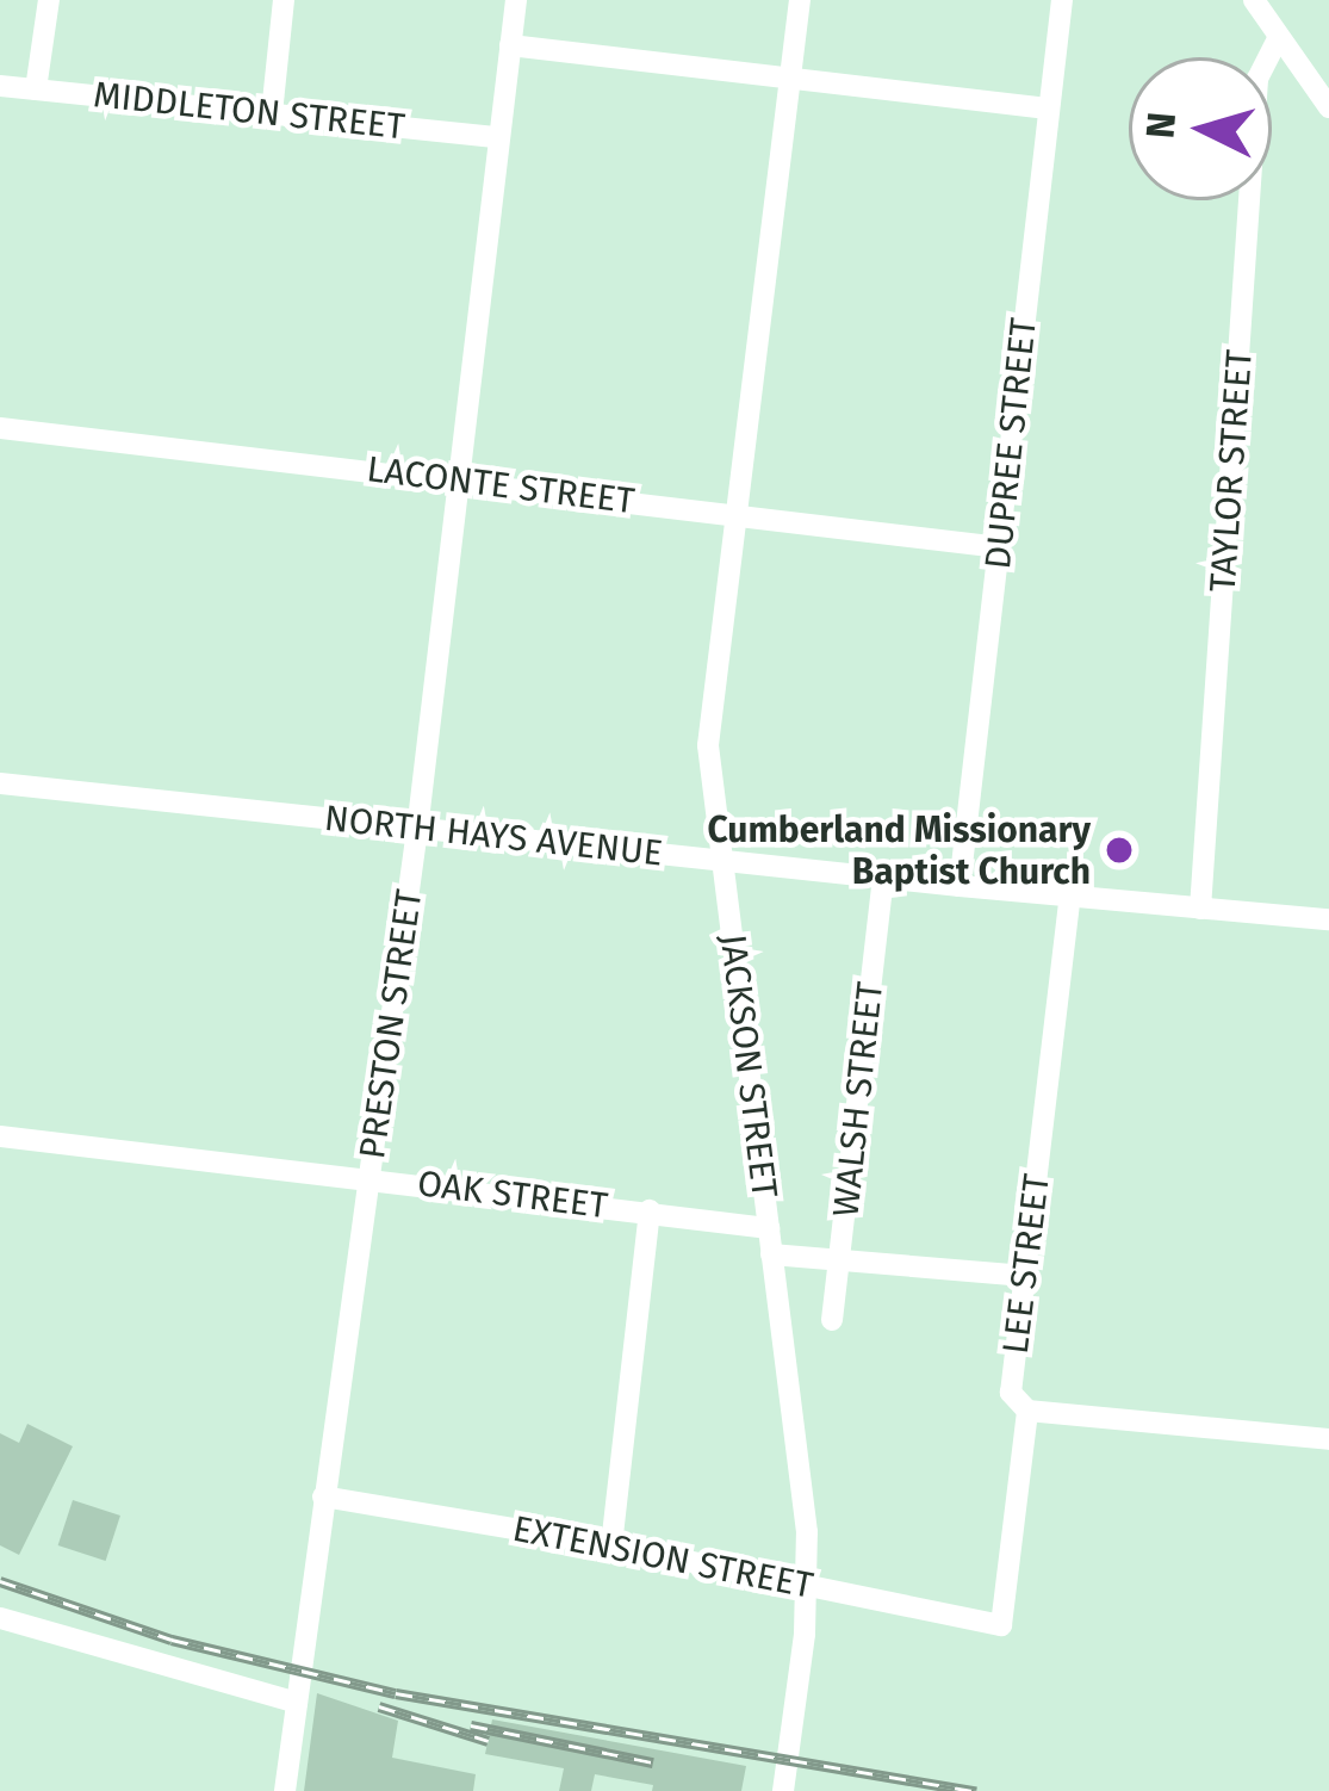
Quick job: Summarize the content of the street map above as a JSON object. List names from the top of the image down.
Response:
{
  "streets": {
    "street": [
      "MIDDLETON STREET",
      "DUPREE STREET",
      "TAYLOR STREET",
      "LACONTE STREET",
      "NORTH HAYS AVENUE",
      "PRESTON STREET",
      "JACKSON STREET",
      "WALSH STREET",
      "OAK STREET",
      "LEE STREET",
      "EXTENSION STREET"
    ]
  },
  "crossings": [
    ["MIDDLETON STREET", "PRESTON STREET"],
    ["DUPREE STREET", "LACONTE STREET"],
    ["DUPREE STREET", "NORTH HAYS AVENUE"],
    ["TAYLOR STREET", "NORTH HAYS AVENUE"],
    ["LACONTE STREET", "PRESTON STREET"],
    ["LACONTE STREET", "JACKSON STREET"],
    ["NORTH HAYS AVENUE", "PRESTON STREET"],
    ["NORTH HAYS AVENUE", "JACKSON STREET"],
    ["NORTH HAYS AVENUE", "WALSH STREET"],
    ["NORTH HAYS AVENUE", "LEE STREET"],
    ["PRESTON STREET", "OAK STREET"],
    ["PRESTON STREET", "EXTENSION STREET"],
    ["JACKSON STREET", "OAK STREET"],
    ["LEE STREET", "EXTENSION STREET"]
  ],
  "places": ["Cumberland Missionary Baptist Church"],
  "north": "left"
}
